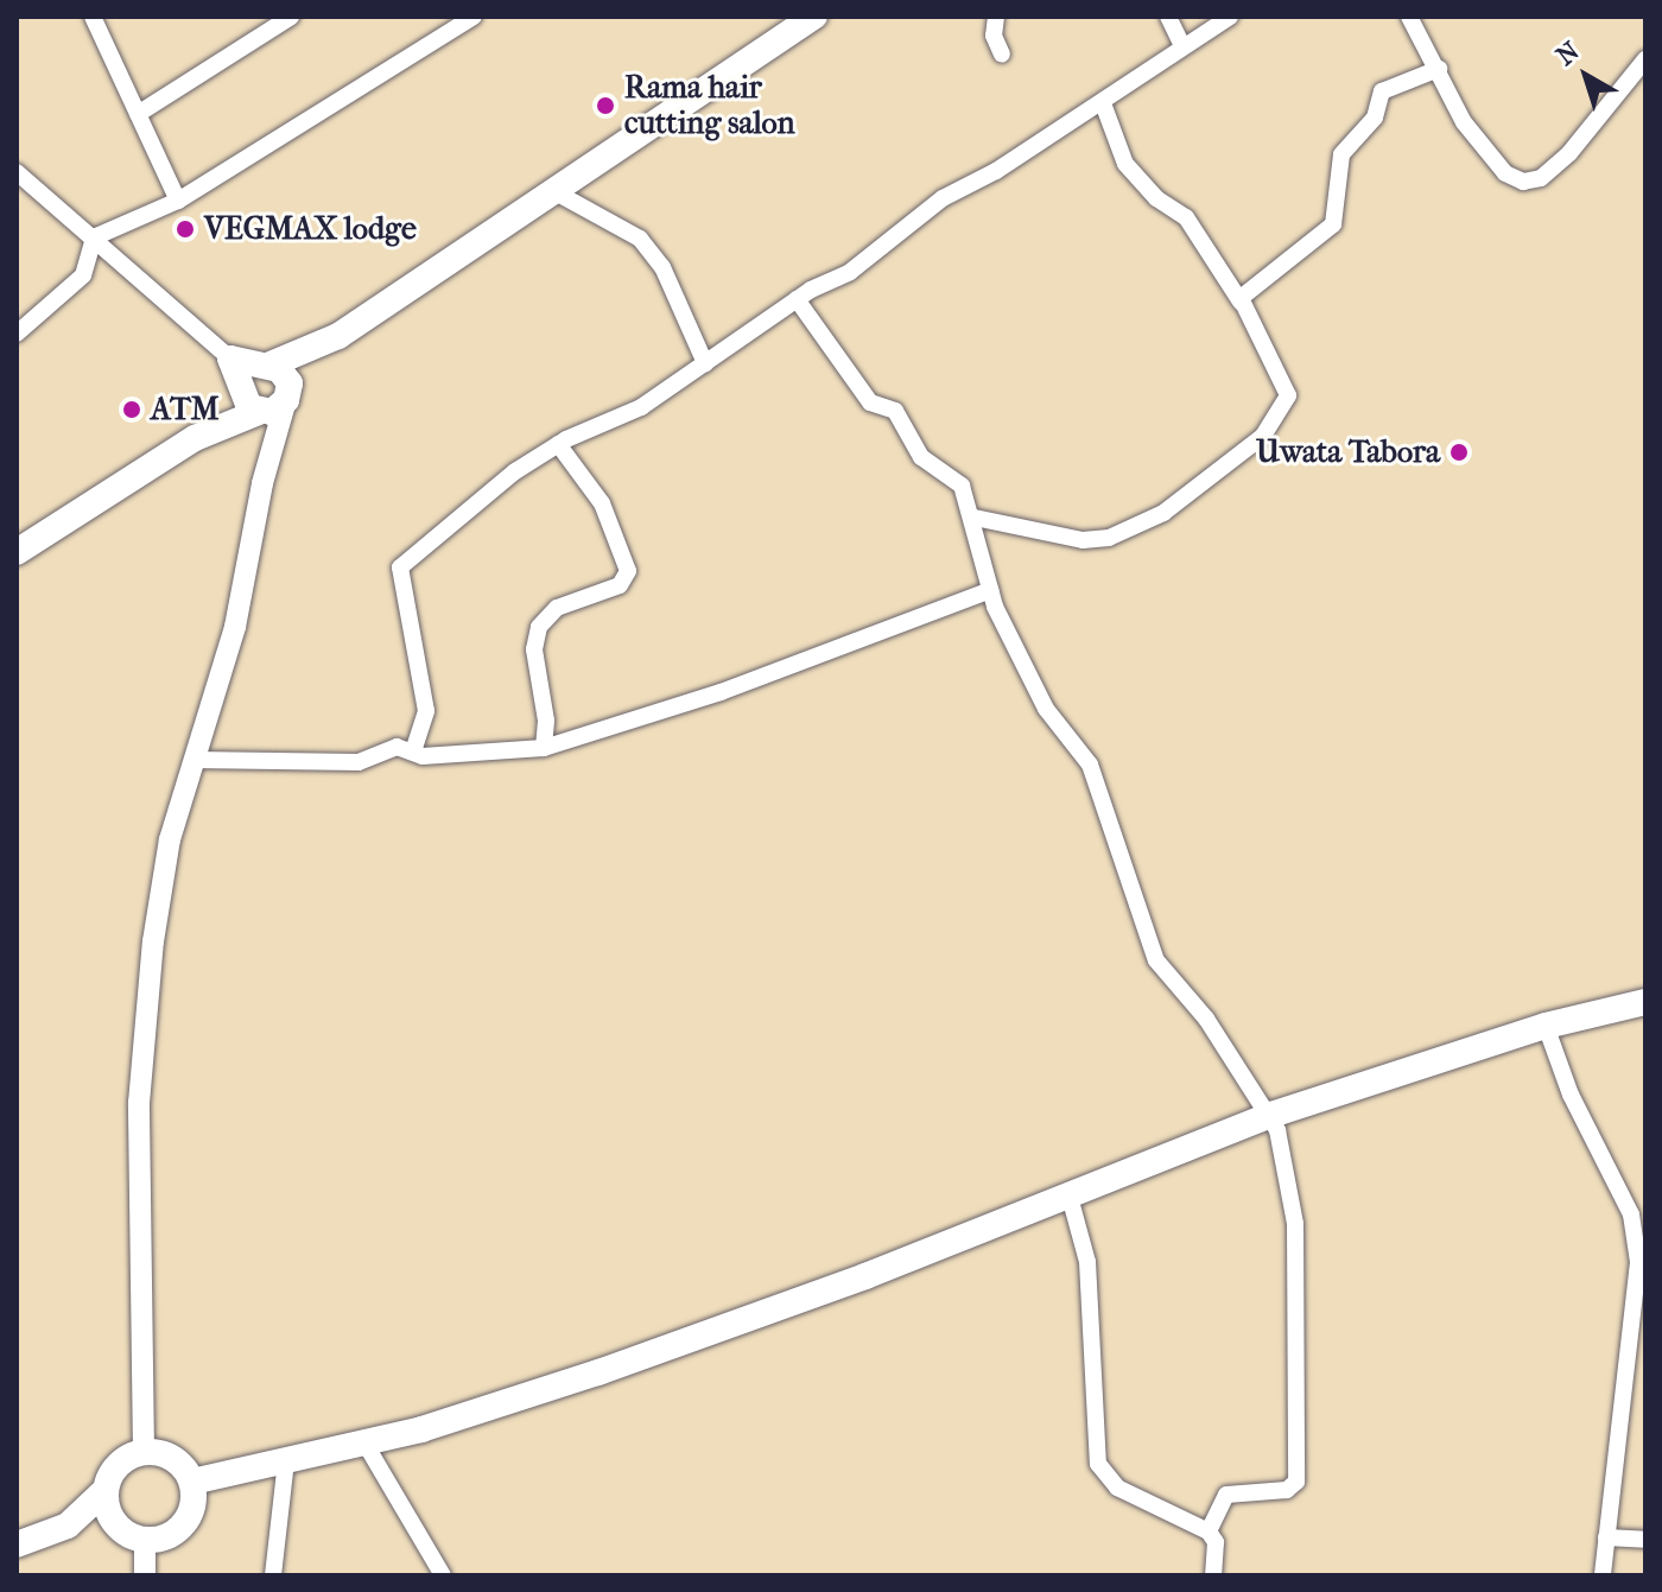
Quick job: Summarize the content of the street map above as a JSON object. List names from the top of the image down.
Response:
{
  "places": [
    "Rama hair cutting salon",
    "VEGMAX lodge",
    "ATM",
    "Uwata Tabora"
  ],
  "north": "top left"
}
